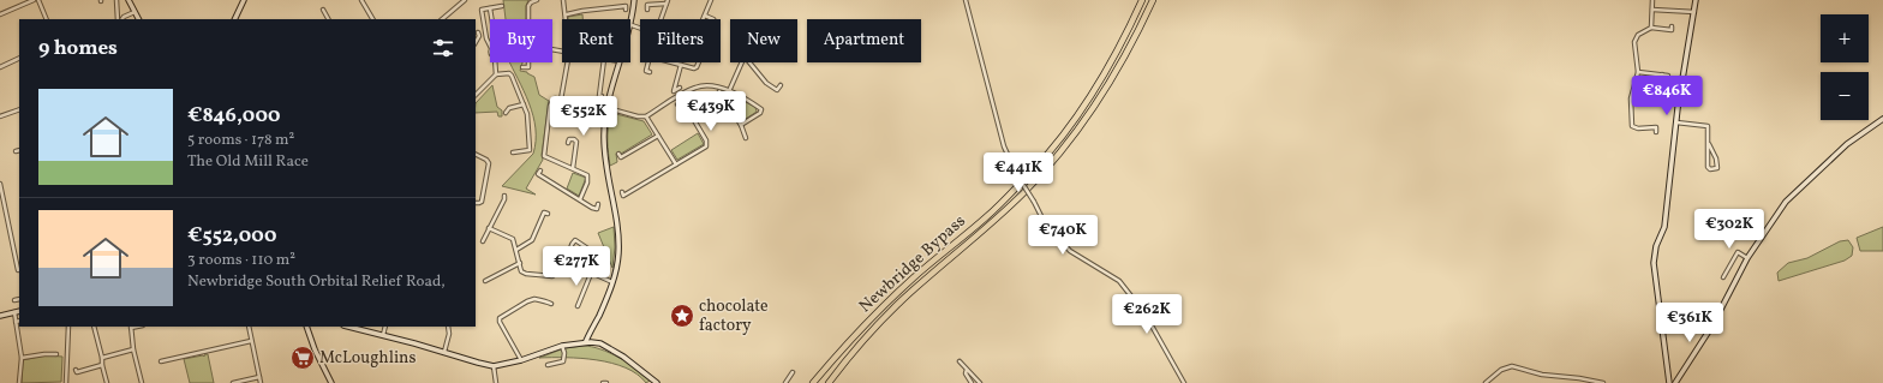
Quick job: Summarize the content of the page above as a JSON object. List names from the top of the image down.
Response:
{
  "streets": {
    "highway": ["Newbridge Bypass"]
  },
  "places": {
    "place": ["chocolate factory"],
    "supermarket": ["McLoughlins"]
  },
  "page": {
    "map_buttons": ["+", "−"],
    "chip": [
      "Buy",
      "Rent",
      "Filters",
      "New",
      "Apartment"
    ],
    "heading": "9 homes",
    "price": [
      "€846K",
      "€439K",
      "€552K",
      "€441K",
      "€302K",
      "€740K",
      "€277K",
      "€262K",
      "€361K"
    ],
    "list": [
      {
        "name": "€846,000",
        "note": "5 rooms · 178 m² · The Old Mill Race"
      },
      {
        "name": "€552,000",
        "note": "3 rooms · 110 m² · Newbridge South Orbital Relief Road,"
      }
    ]
  }
}
